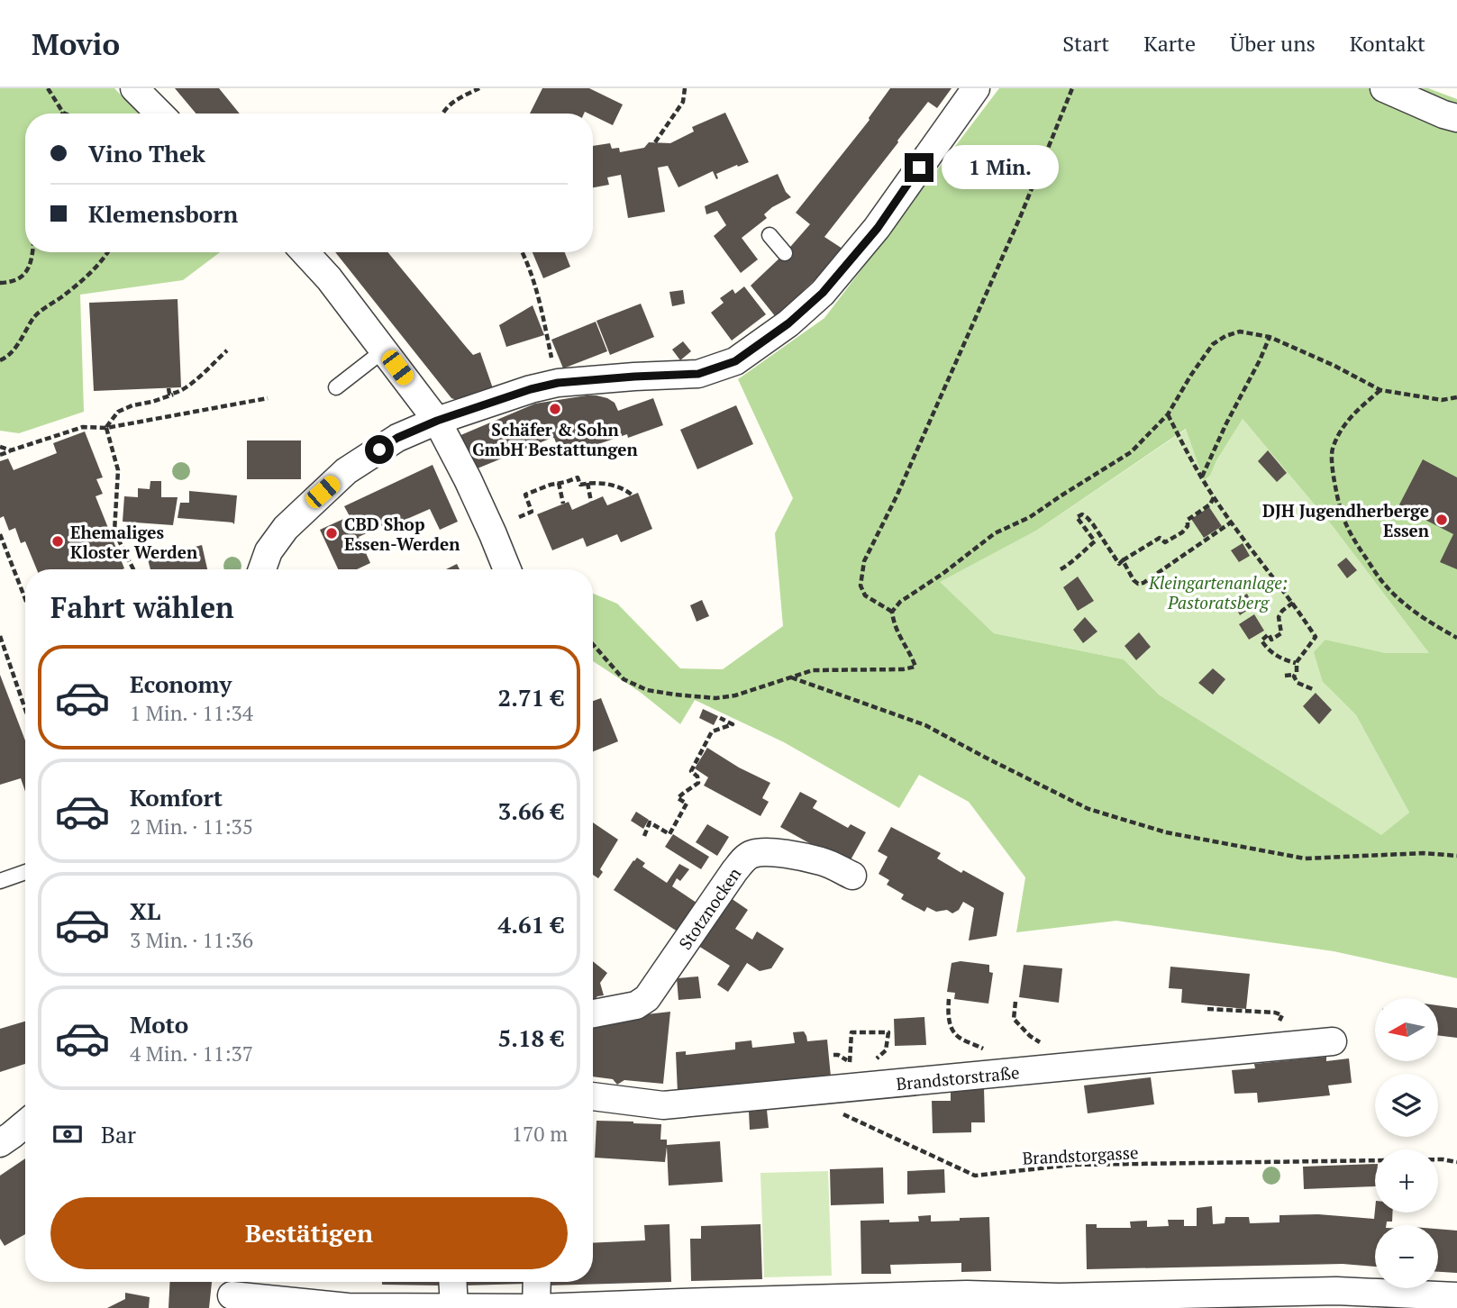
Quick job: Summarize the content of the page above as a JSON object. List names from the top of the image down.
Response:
{
  "streets": {
    "street": ["Stotznocken", "Brandstorstraße"],
    "path": ["Brandstorgasse"]
  },
  "parks": ["Kleingartenanlage: Pastoratsberg"],
  "places": [
    "Schäfer & Sohn GmbH Bestattungen",
    "DJH Jugendherberge Essen",
    "CBD Shop Essen-Werden",
    "Ehemaliges Kloster Werden"
  ],
  "north": "left",
  "page": {
    "header": "Movio",
    "nav": [
      "Start",
      "Karte",
      "Über uns",
      "Kontakt"
    ],
    "banner": ["Vino Thek", "Klemensborn"],
    "bubble": "1 Min.",
    "heading": "Fahrt wählen",
    "list": [
      {
        "name": "Economy",
        "note": "1 Min. · 11:34",
        "value": "2.71 €"
      },
      {
        "name": "Komfort",
        "note": "2 Min. · 11:35",
        "value": "3.66 €"
      },
      {
        "name": "XL",
        "note": "3 Min. · 11:36",
        "value": "4.61 €"
      },
      {
        "name": "Moto",
        "note": "4 Min. · 11:37",
        "value": "5.18 €"
      }
    ],
    "map_buttons": ["+", "−"],
    "pay": ["Bar", "170 m"],
    "buttons": "Bestätigen"
  }
}
